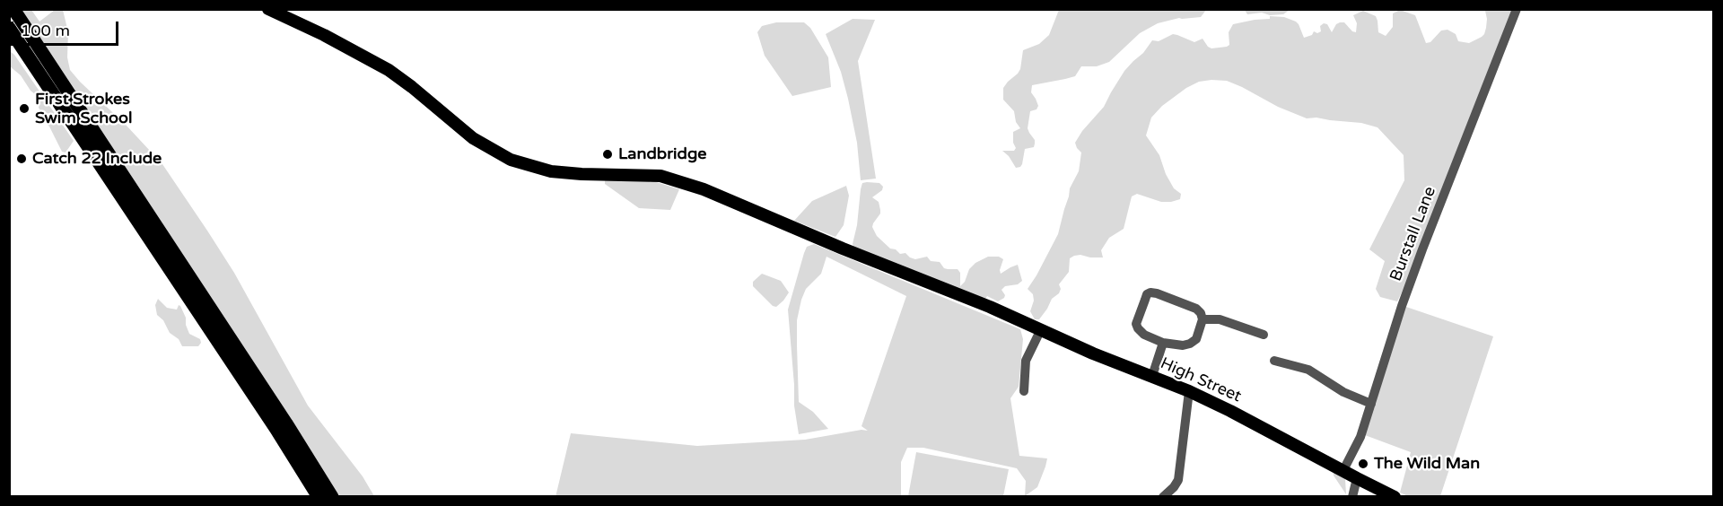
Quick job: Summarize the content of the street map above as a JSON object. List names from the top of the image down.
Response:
{
  "streets": {
    "main road": ["High Street"],
    "street": ["Burstall Lane"]
  },
  "crossings": [
    ["Burstall Lane", "High Street"]
  ],
  "places": [
    "First Strokes Swim School",
    "Landbridge",
    "Catch 22 Include",
    "The Wild Man"
  ],
  "scale_bar": "100 m"
}
